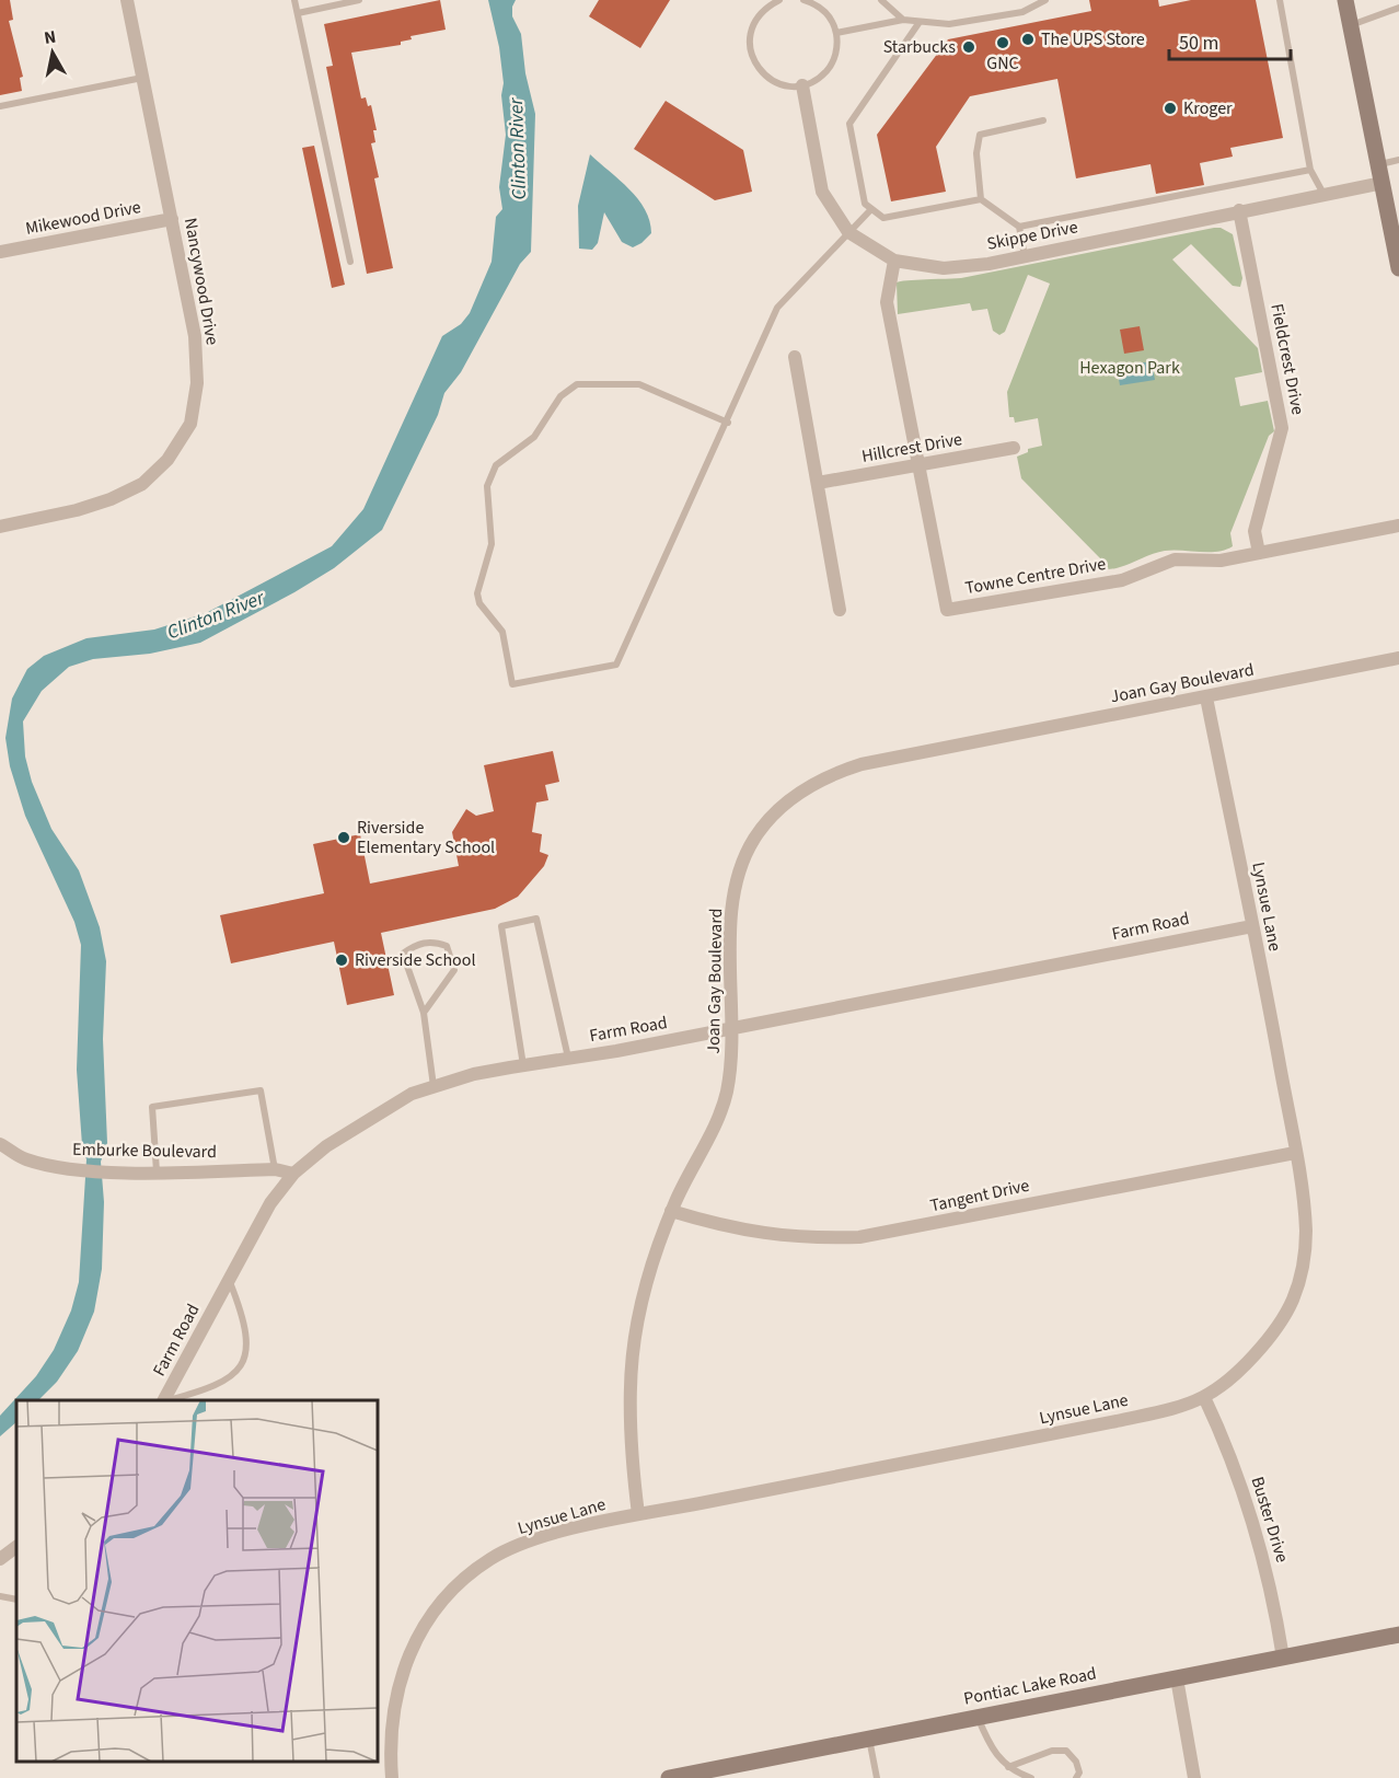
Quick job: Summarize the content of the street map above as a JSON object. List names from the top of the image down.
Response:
{
  "streets": {
    "street": [
      "Mikewood Drive",
      "Skippe Drive",
      "Nancywood Drive",
      "Fieldcrest Drive",
      "Hillcrest Drive",
      "Towne Centre Drive",
      "Joan Gay Boulevard",
      "Lynsue Lane",
      "Farm Road",
      "Emburke Boulevard",
      "Tangent Drive",
      "Buster Drive",
      "Pontiac Lake Road"
    ]
  },
  "crossings": [
    ["Mikewood Drive", "Nancywood Drive"],
    ["Skippe Drive", "Fieldcrest Drive"],
    ["Skippe Drive", "Towne Centre Drive"],
    ["Fieldcrest Drive", "Towne Centre Drive"],
    ["Hillcrest Drive", "Towne Centre Drive"],
    ["Joan Gay Boulevard", "Lynsue Lane"],
    ["Joan Gay Boulevard", "Farm Road"],
    ["Joan Gay Boulevard", "Tangent Drive"],
    ["Lynsue Lane", "Farm Road"],
    ["Lynsue Lane", "Tangent Drive"],
    ["Lynsue Lane", "Buster Drive"],
    ["Farm Road", "Emburke Boulevard"],
    ["Buster Drive", "Pontiac Lake Road"]
  ],
  "water": ["Clinton River"],
  "parks": ["Hexagon Park"],
  "places": [
    "The UPS Store",
    "GNC",
    "Starbucks",
    "Kroger",
    "Riverside Elementary School",
    "Riverside School"
  ],
  "scale_bar": "50 m",
  "north": "top"
}
